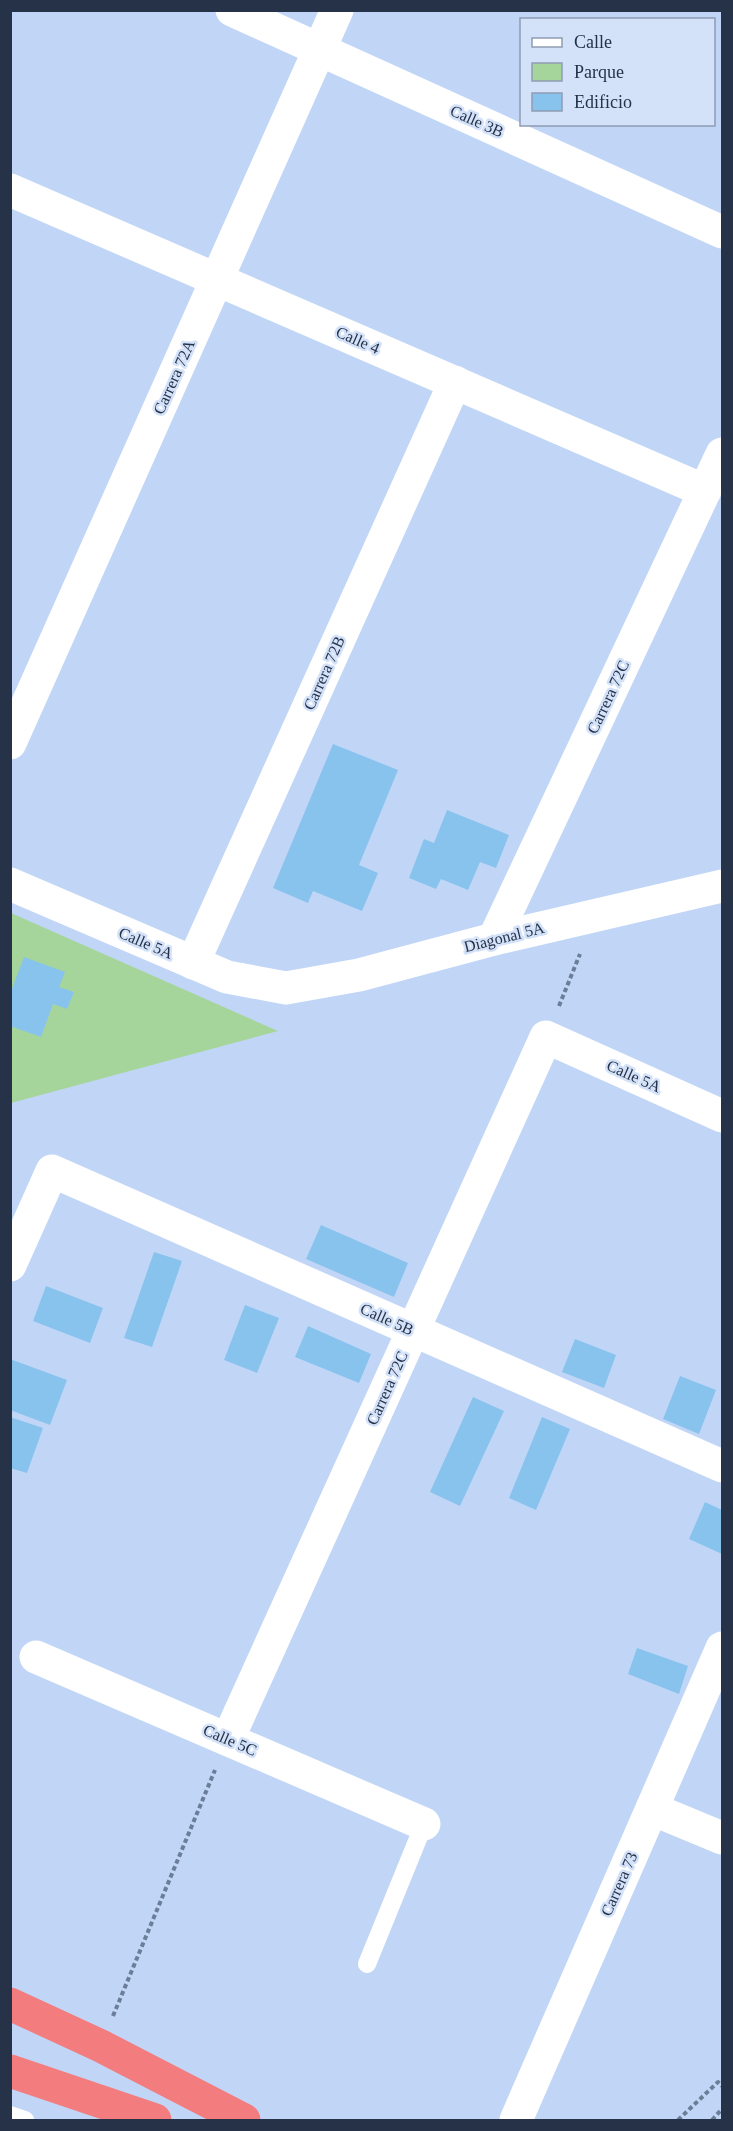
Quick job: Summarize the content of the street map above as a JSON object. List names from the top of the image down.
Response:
{
  "streets": {
    "street": [
      "Calle 3B",
      "Calle 4",
      "Carrera 72A",
      "Carrera 72B",
      "Carrera 72C",
      "Diagonal 5A",
      "Calle 5A",
      "Calle 5B",
      "Calle 5C",
      "Carrera 73"
    ]
  },
  "crossings": [
    ["Calle 3B", "Carrera 72A"],
    ["Calle 4", "Carrera 72A"],
    ["Calle 4", "Carrera 72B"],
    ["Calle 4", "Carrera 72C"],
    ["Carrera 72B", "Calle 5A"],
    ["Carrera 72C", "Diagonal 5A"],
    ["Carrera 72C", "Calle 5A"],
    ["Carrera 72C", "Calle 5B"],
    ["Carrera 72C", "Calle 5C"],
    ["Diagonal 5A", "Calle 5A"]
  ],
  "legend": ["Calle", "Parque", "Edificio"]
}
